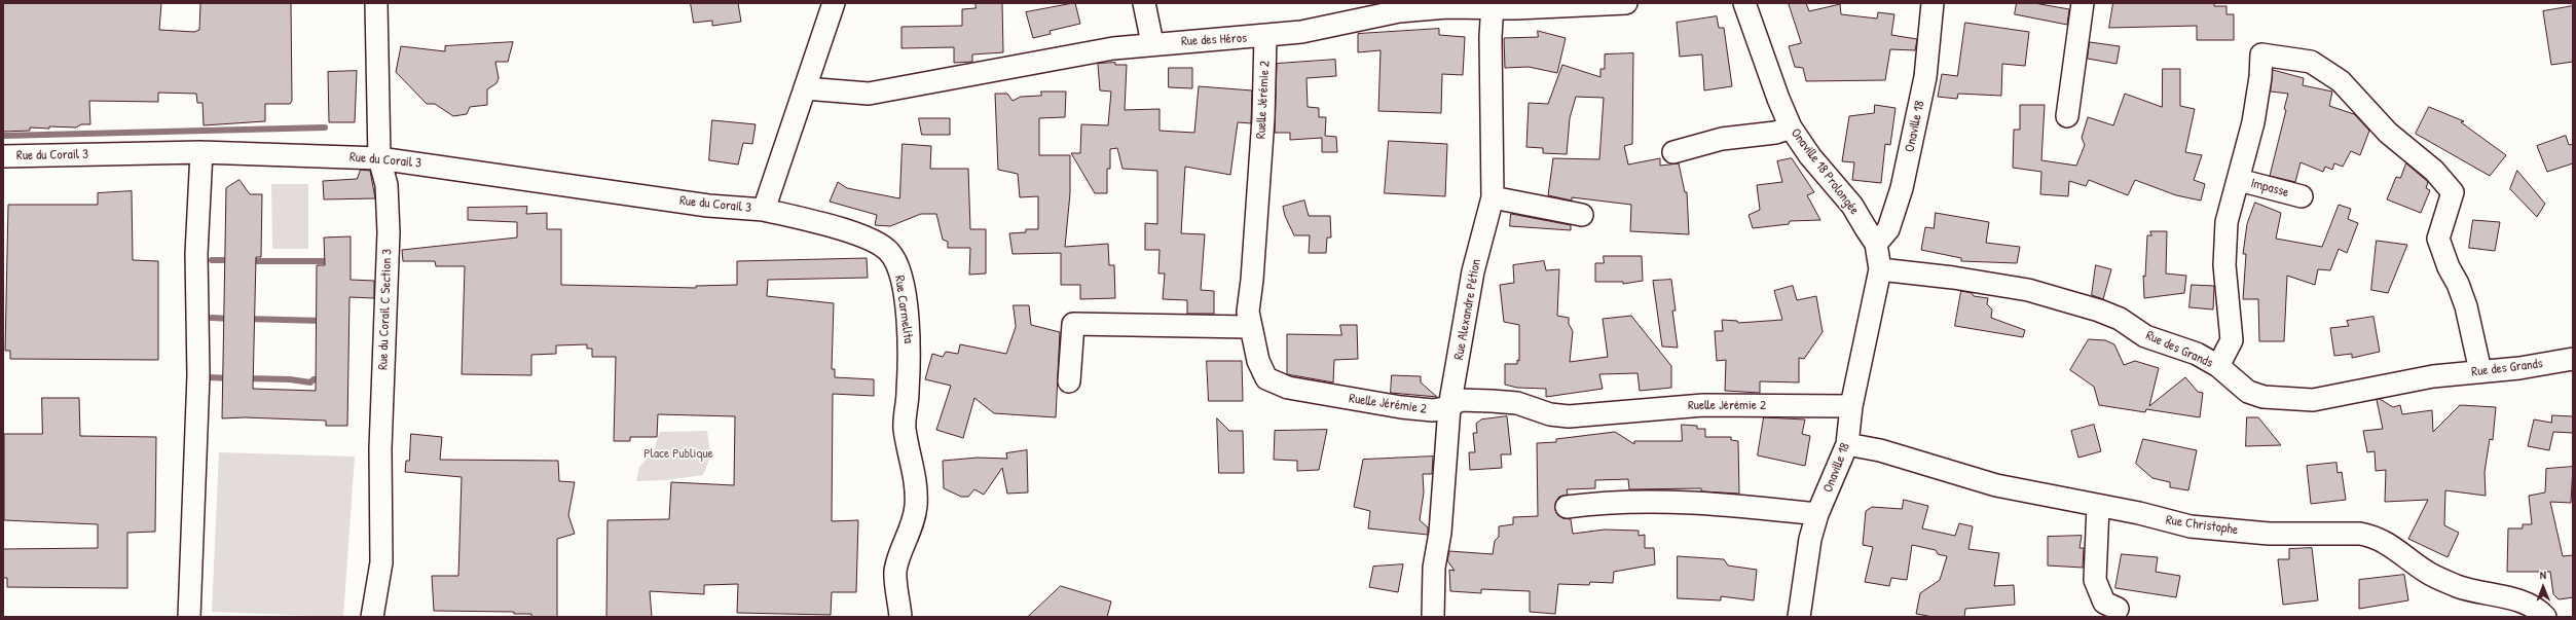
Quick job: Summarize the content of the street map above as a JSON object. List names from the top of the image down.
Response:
{
  "streets": {
    "street": [
      "Rue des Héros",
      "Ruelle Jérémie 2",
      "Onaville 18",
      "Rue du Corail 3",
      "Onaville 18 Prolongée",
      "Impasse",
      "Rue du Corail C Section 3",
      "Rue Carmelita",
      "Rue Alexandre Pétion",
      "Rue des Grands",
      "Rue Christophe"
    ]
  },
  "crossings": [
    ["Rue des Héros", "Ruelle Jérémie 2"],
    ["Rue des Héros", "Rue Alexandre Pétion"],
    ["Ruelle Jérémie 2", "Onaville 18"],
    ["Ruelle Jérémie 2", "Rue Alexandre Pétion"],
    ["Onaville 18", "Onaville 18 Prolongée"],
    ["Onaville 18", "Rue des Grands"],
    ["Onaville 18", "Rue Christophe"],
    ["Rue du Corail 3", "Rue du Corail C Section 3"],
    ["Rue du Corail 3", "Rue Carmelita"],
    ["Onaville 18 Prolongée", "Rue des Grands"]
  ],
  "parks": ["Place Publique"],
  "north": "top"
}
